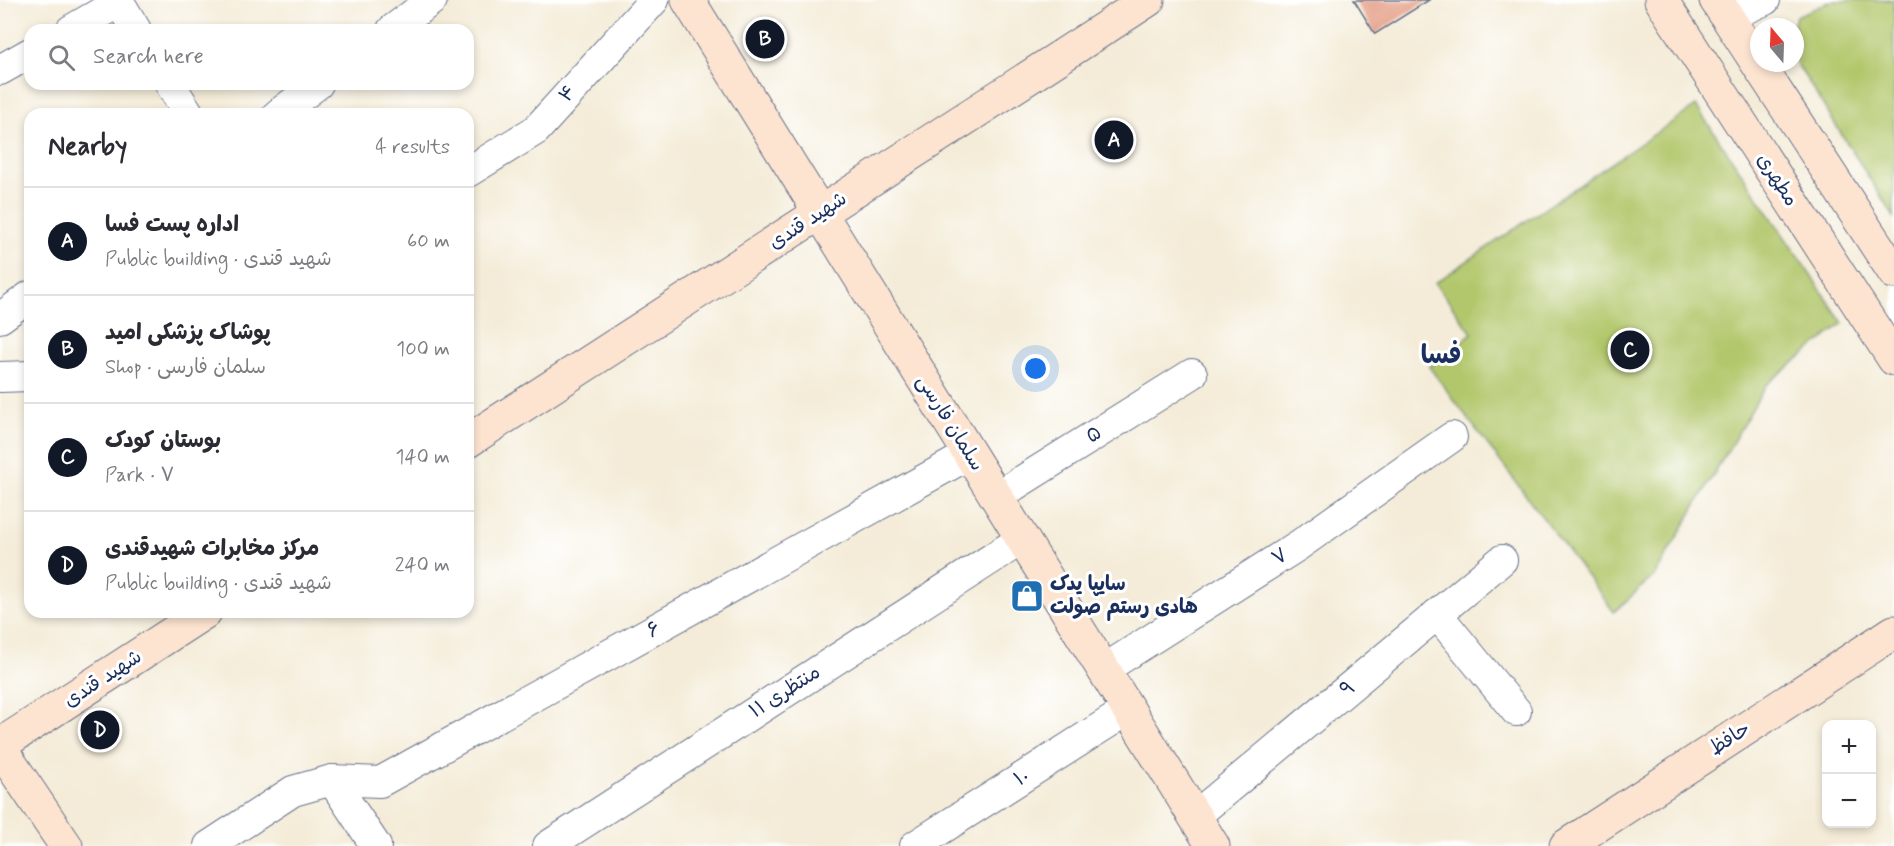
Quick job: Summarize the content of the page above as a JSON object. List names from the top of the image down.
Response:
{
  "streets": {
    "street": [
      "۴",
      "مطهری",
      "شهید قندی",
      "سلمان فارسی",
      "۵",
      "۷",
      "۶",
      "۹",
      "منتظری ۱۱",
      "حافظ",
      "۱۰"
    ]
  },
  "crossings": [
    ["شهید قندی", "سلمان فارسی"],
    ["سلمان فارسی", "۵"],
    ["سلمان فارسی", "۷"],
    ["سلمان فارسی", "۶"],
    ["سلمان فارسی", "۹"],
    ["سلمان فارسی", "منتظری ۱۱"],
    ["سلمان فارسی", "۱۰"]
  ],
  "districts": ["فسا"],
  "places": {
    "shop": ["سایپا یدک هادی رستم صولت"]
  },
  "north": "top",
  "page": {
    "pins": [
      "B",
      "A",
      "C",
      "D"
    ],
    "search": "Search here",
    "heading": ["Nearby", "4 results"],
    "list": [
      {
        "mark": "A",
        "name": "اداره پست فسا",
        "note": "Public building · شهید قندی",
        "value": "60 m"
      },
      {
        "mark": "B",
        "name": "پوشاک پزشکی امید",
        "note": "Shop · سلمان فارسی",
        "value": "100 m"
      },
      {
        "mark": "C",
        "name": "بوستان کودک",
        "note": "Park · ۷",
        "value": "140 m"
      },
      {
        "mark": "D",
        "name": "مرکز مخابرات شهیدقندی",
        "note": "Public building · شهید قندی",
        "value": "240 m"
      }
    ],
    "map_buttons": ["+", "−"]
  }
}
